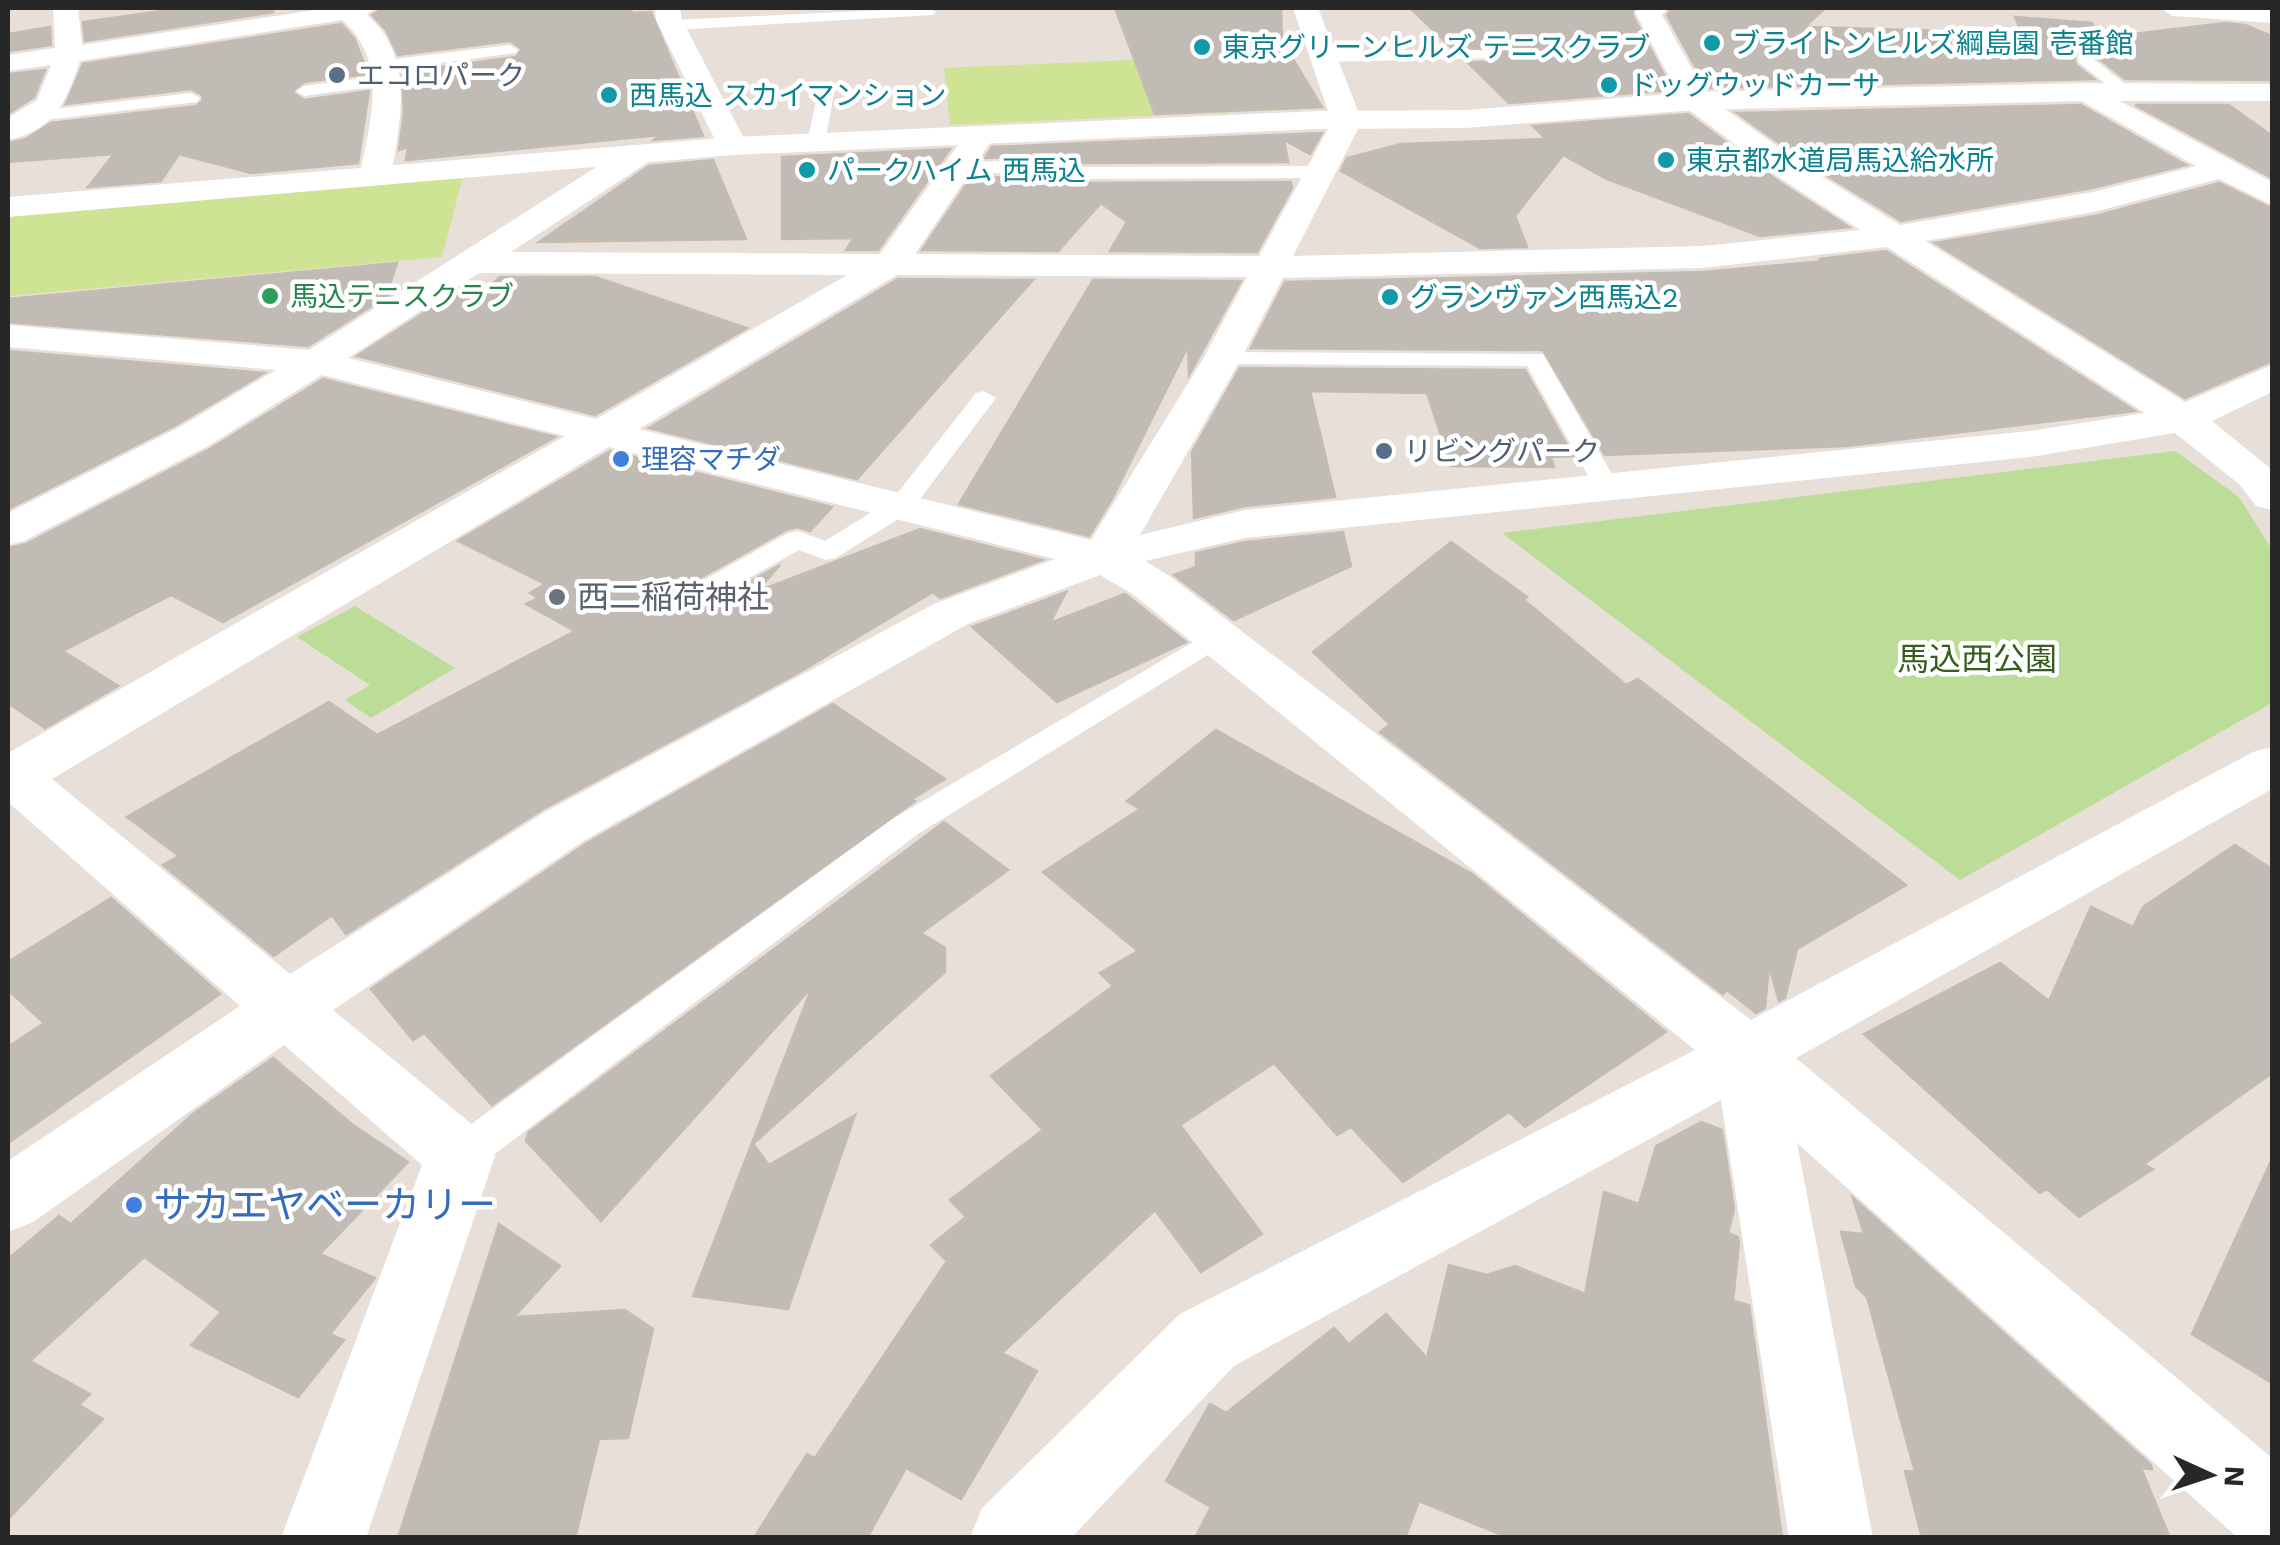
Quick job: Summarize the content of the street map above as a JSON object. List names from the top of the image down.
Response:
{
  "parks": ["馬込西公園"],
  "places": [
    "ブライトンヒルズ綱島園 壱番館",
    "東京グリーンヒルズ テニスクラブ",
    "エコロパーク",
    "ドッグウッドカーサ",
    "西馬込 スカイマンション",
    "東京都水道局馬込給水所",
    "パークハイム 西馬込",
    "馬込テニスクラブ",
    "グランヴァン西馬込2",
    "リビングパーク",
    "理容マチダ",
    "西二稲荷神社",
    "サカエヤベーカリー"
  ],
  "north": "right"
}
